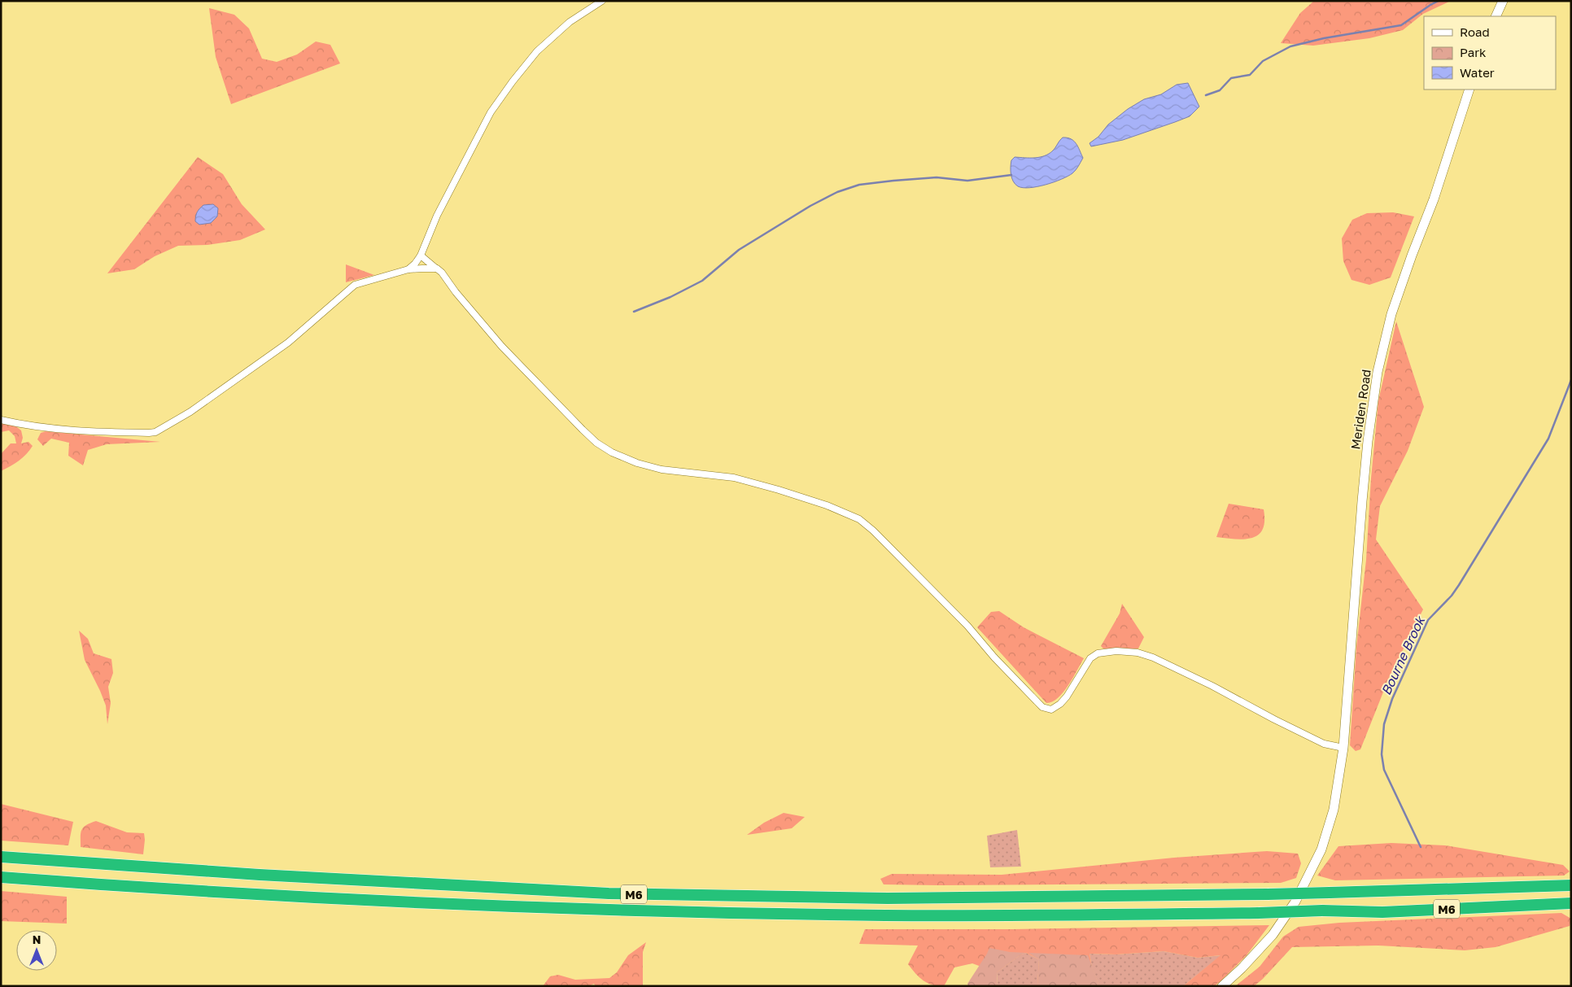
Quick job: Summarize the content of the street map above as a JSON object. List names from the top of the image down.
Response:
{
  "streets": {
    "highway": ["M6"],
    "main road": ["Meriden Road"]
  },
  "water": ["Bourne Brook"],
  "legend": ["Road", "Park", "Water"],
  "north": "top"
}
